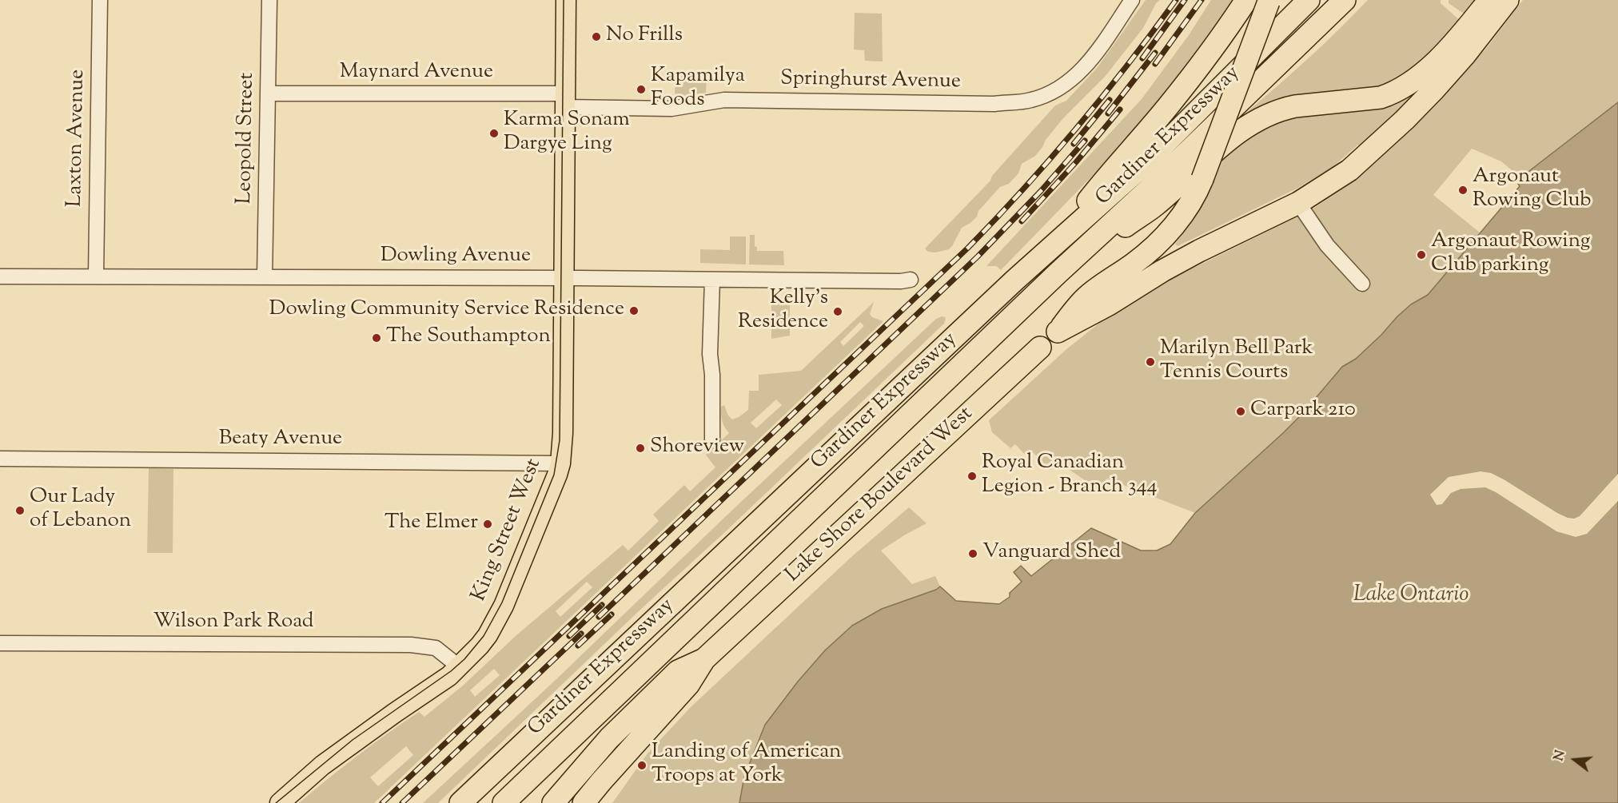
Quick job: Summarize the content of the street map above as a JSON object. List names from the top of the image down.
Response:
{
  "streets": {
    "highway": ["Gardiner Expressway", "Lake Shore Boulevard West"],
    "main road": ["King Street West"],
    "street": [
      "Maynard Avenue",
      "Springhurst Avenue",
      "Laxton Avenue",
      "Leopold Street",
      "Dowling Avenue",
      "Beaty Avenue",
      "Wilson Park Road"
    ]
  },
  "crossings": [
    ["Maynard Avenue", "Springhurst Avenue"],
    ["Maynard Avenue", "Leopold Street"],
    ["Maynard Avenue", "King Street West"],
    ["Springhurst Avenue", "King Street West"],
    ["Laxton Avenue", "Dowling Avenue"],
    ["Leopold Street", "Dowling Avenue"],
    ["Dowling Avenue", "King Street West"],
    ["Beaty Avenue", "King Street West"],
    ["King Street West", "Wilson Park Road"]
  ],
  "water": ["Lake Ontario"],
  "places": [
    "No Frills",
    "Kapamilya Foods",
    "Karma Sonam Dargye Ling",
    "Argonaut Rowing Club",
    "Argonaut Rowing Club parking",
    "Dowling Community Service Residence",
    "Kelly's Residence",
    "The Southampton",
    "Marilyn Bell Park Tennis Courts",
    "Carpark 210",
    "Shoreview",
    "Royal Canadian Legion - Branch 344",
    "Our Lady of Lebanon",
    "The Elmer",
    "Vanguard Shed",
    "Landing of American Troops at York"
  ],
  "north": "left"
}
